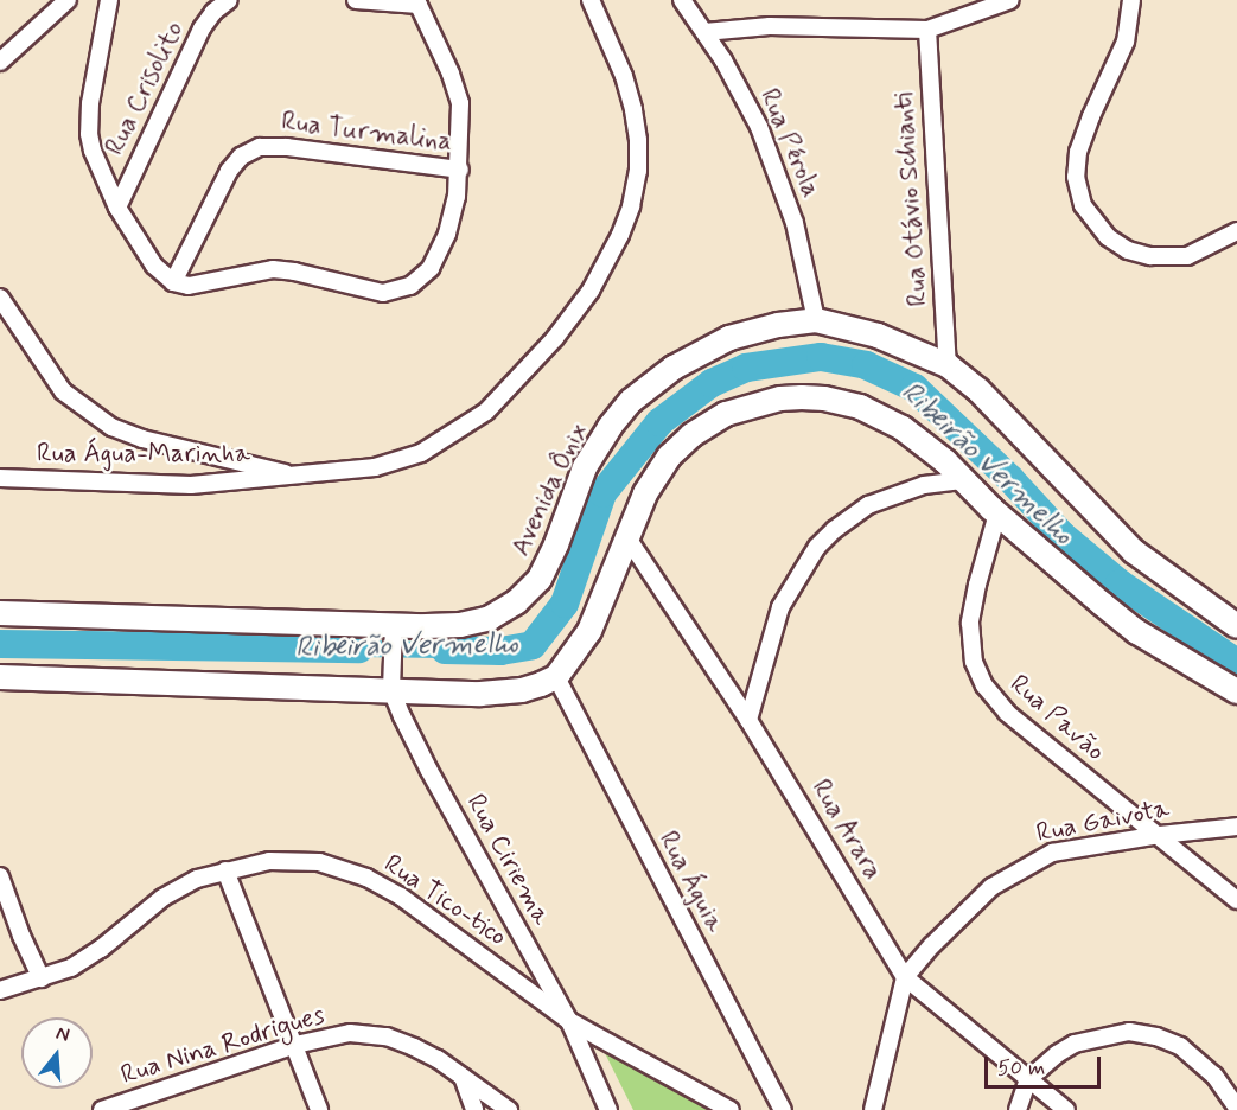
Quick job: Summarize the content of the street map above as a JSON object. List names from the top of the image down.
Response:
{
  "streets": {
    "main road": ["Avenida Ônix"],
    "street": [
      "Rua Crisolito",
      "Rua Turmalina",
      "Rua Pérola",
      "Rua Otávio Schianti",
      "Rua Água-Marinha",
      "Rua Pavão",
      "Rua Gaivota",
      "Rua Arara",
      "Rua Ciriema",
      "Rua Águia",
      "Rua Tico-tico",
      "Rua Nina Rodrigues"
    ]
  },
  "crossings": [
    ["Rua Pérola", "Avenida Ônix"],
    ["Rua Otávio Schianti", "Avenida Ônix"],
    ["Avenida Ônix", "Rua Ciriema"],
    ["Rua Pavão", "Rua Gaivota"],
    ["Rua Gaivota", "Rua Arara"],
    ["Rua Ciriema", "Rua Tico-tico"]
  ],
  "water": ["Ribeirão Vermelho"],
  "scale_bar": "50 m",
  "north": "top"
}
